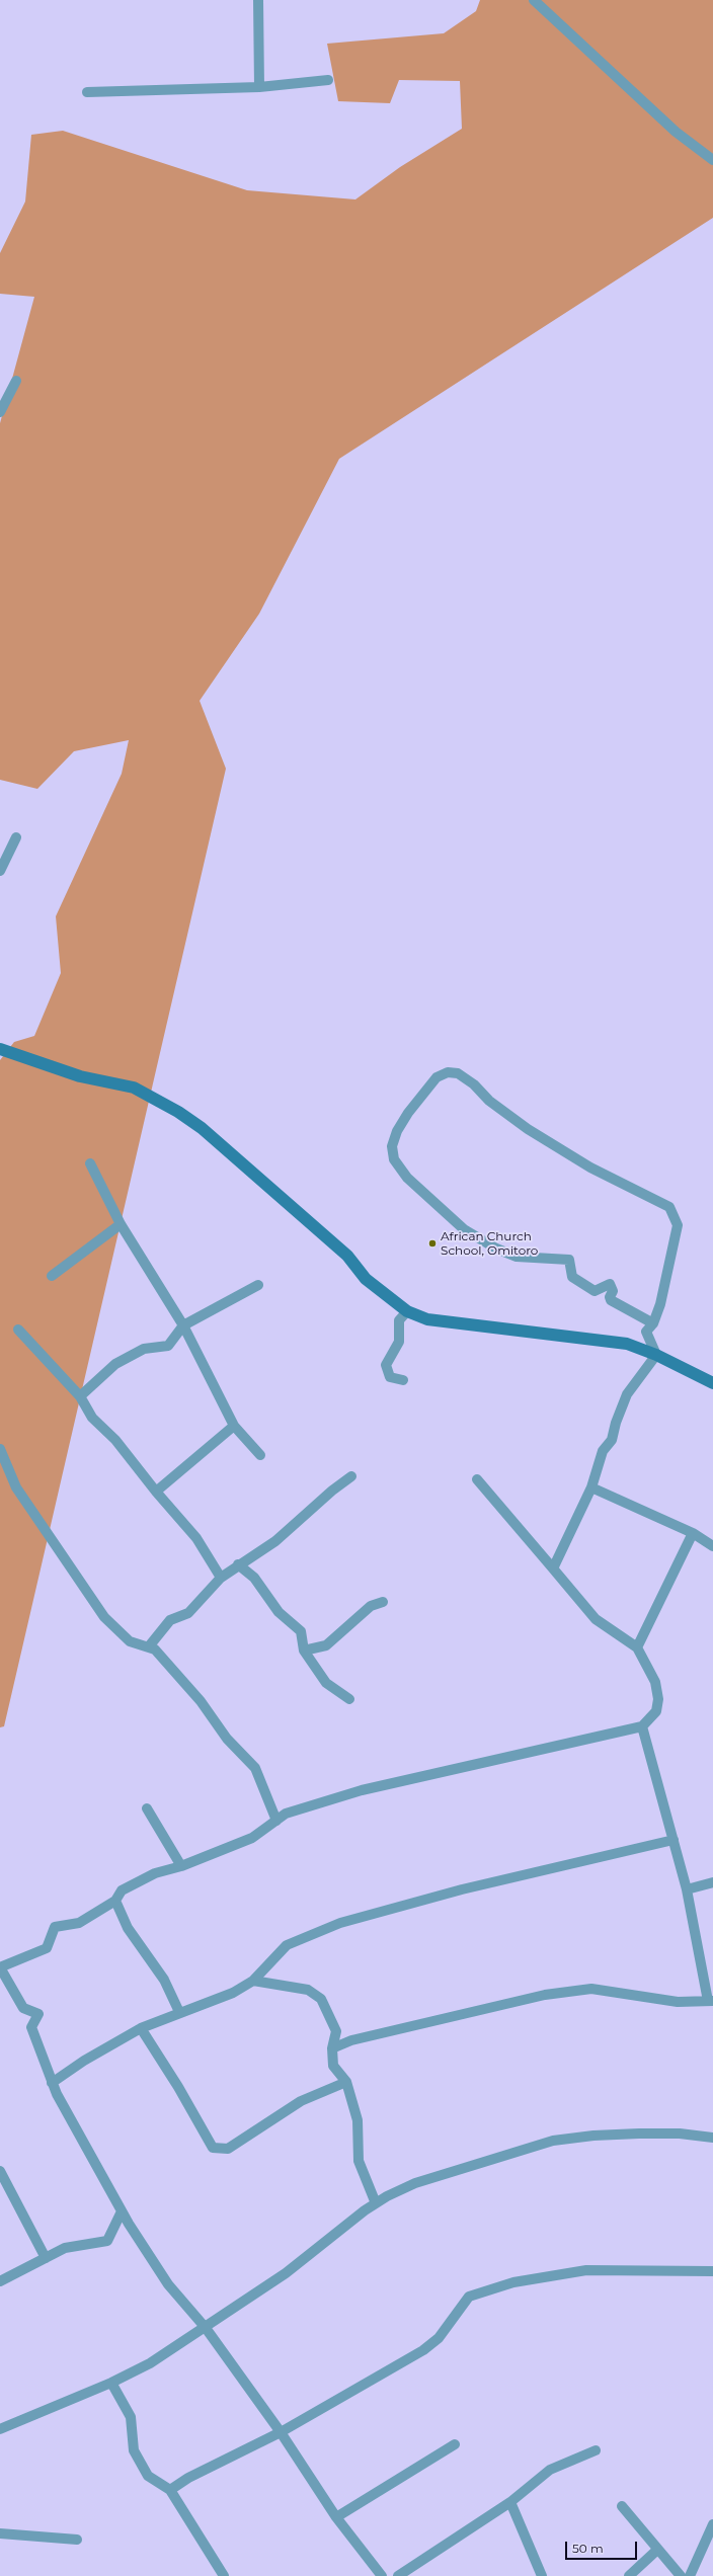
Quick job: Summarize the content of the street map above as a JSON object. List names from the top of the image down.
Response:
{
  "places": ["African Church School, Omitoro"],
  "scale_bar": "50 m"
}
